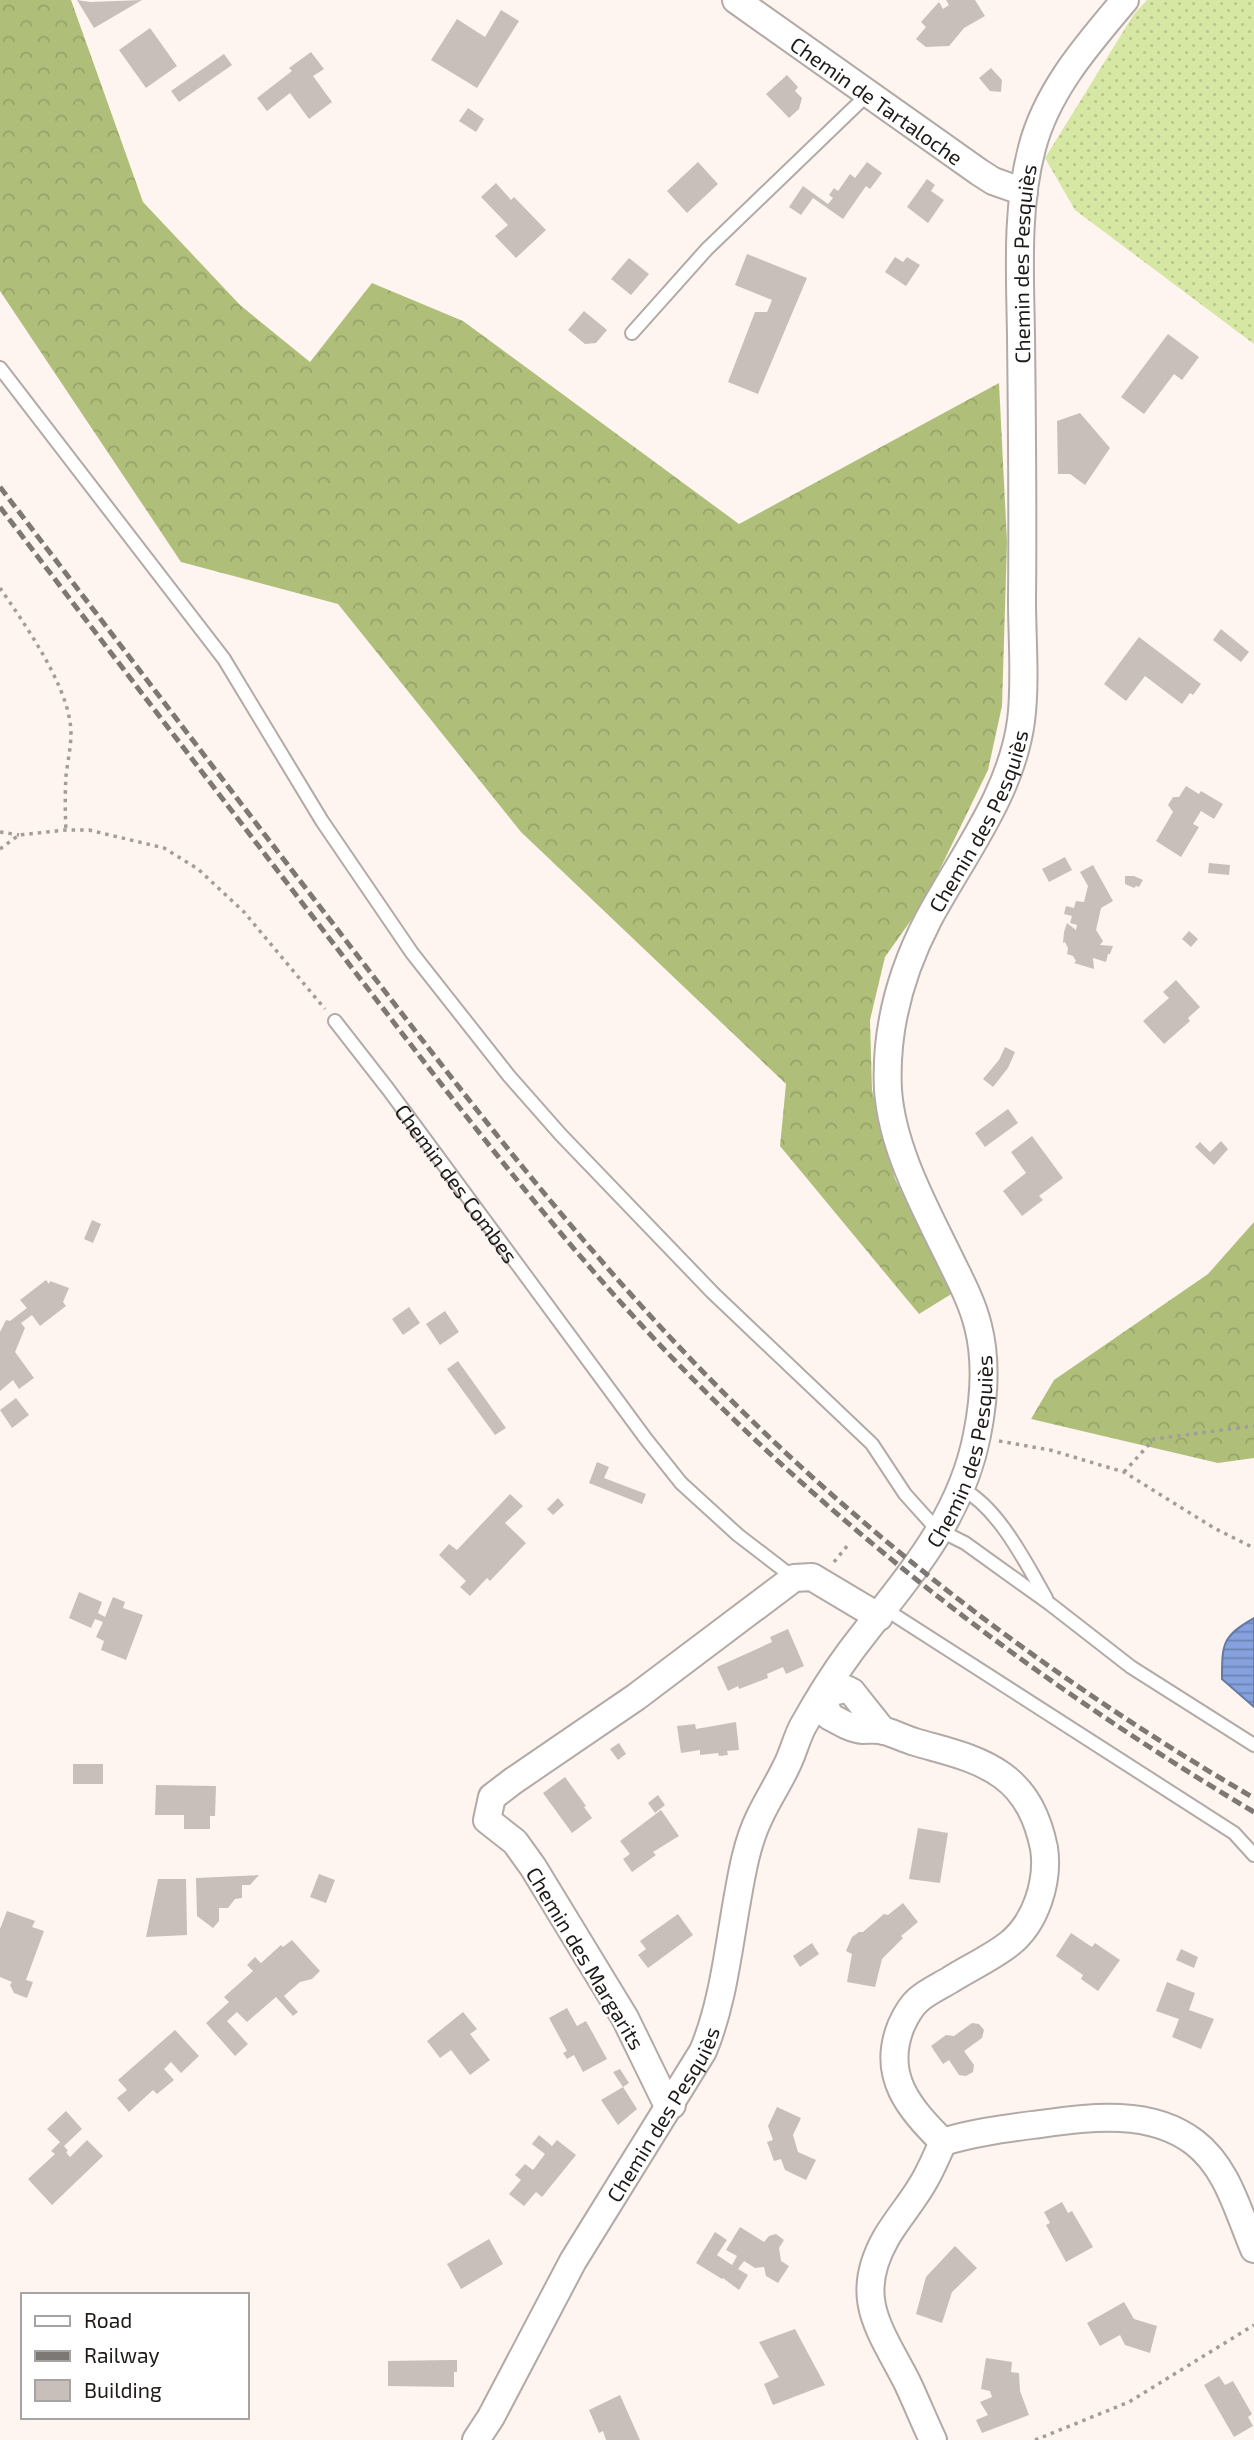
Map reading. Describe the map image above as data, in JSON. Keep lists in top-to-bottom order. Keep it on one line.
{"streets":{"street":["Chemin de Tartaloche","Chemin des Pesquiès","Chemin des Combes","Chemin des Margarits"]},"crossings":[["Chemin de Tartaloche","Chemin des Pesquiès"],["Chemin des Pesquiès","Chemin des Combes"],["Chemin des Pesquiès","Chemin des Margarits"],["Chemin des Combes","Chemin des Margarits"]],"legend":["Road","Railway","Building"]}
